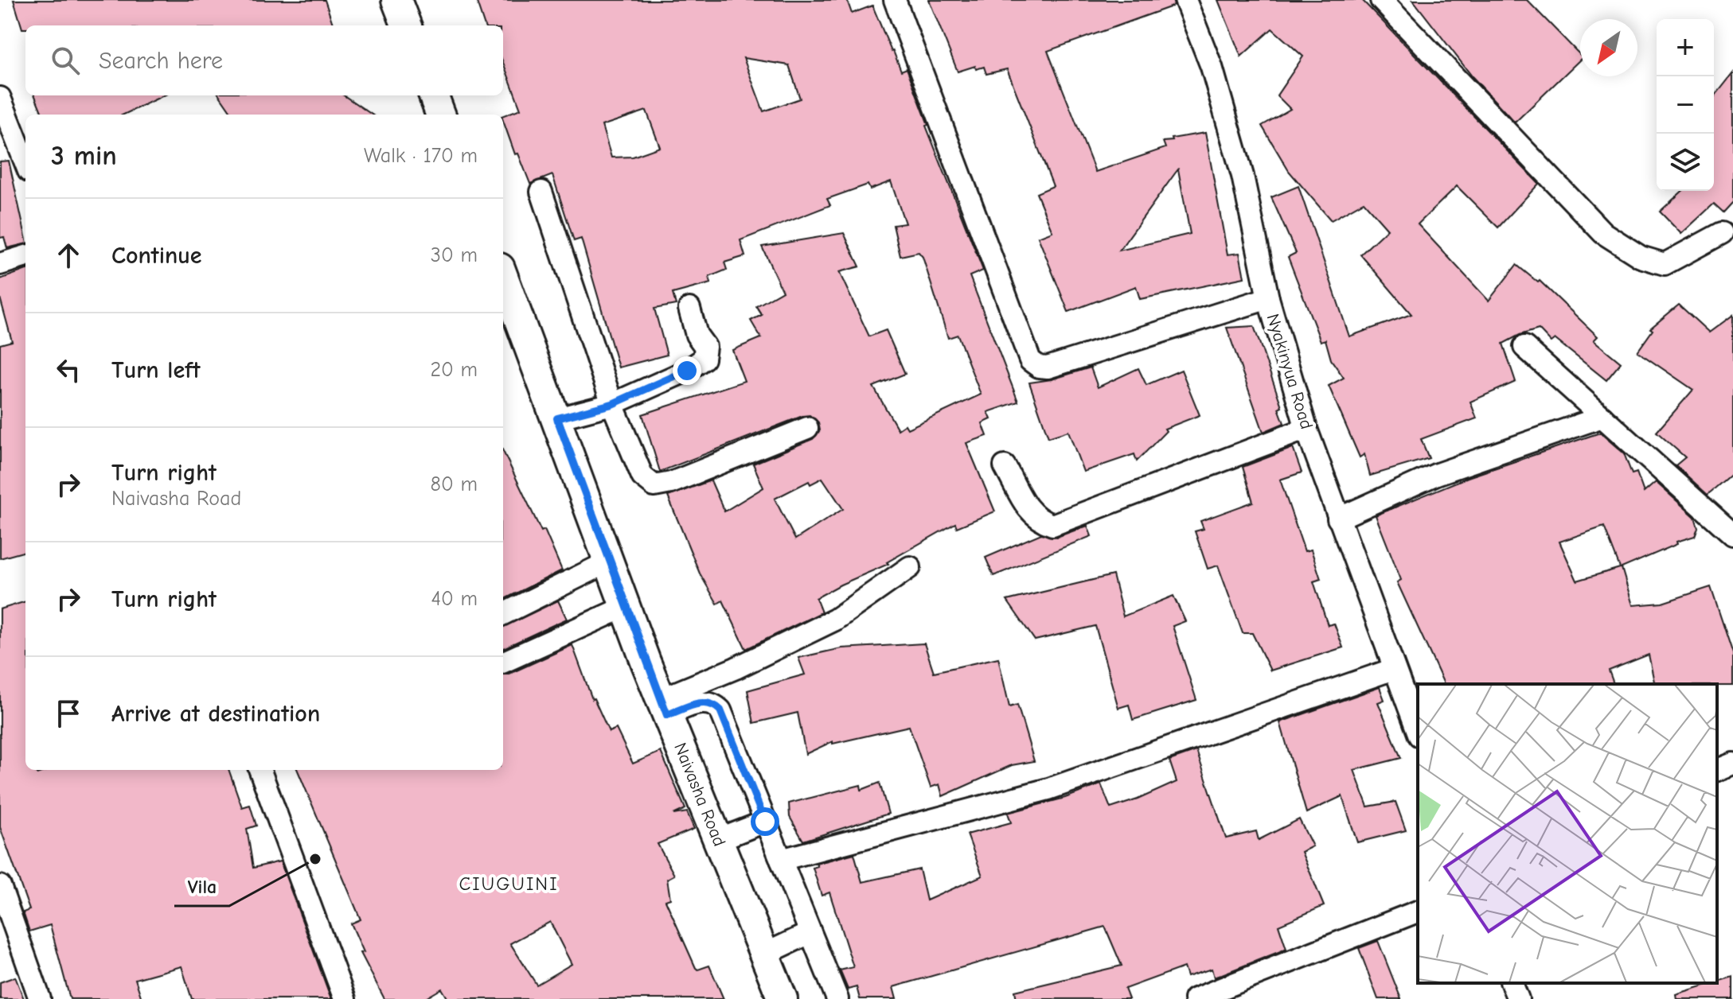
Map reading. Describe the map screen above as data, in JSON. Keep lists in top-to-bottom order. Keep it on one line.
{"streets":{"main road":["Naivasha Road"],"street":["Nyakinyua Road"]},"districts":["CIUGUINI"],"places":["Vila"],"north":"bottom left","page":{"map_buttons":["+","−"],"search":"Search here","heading":["3 min","Walk · 170 m"],"list":[["Continue","30 m"],["Turn left","20 m"],["Turn right","Naivasha Road","80 m"],["Turn right","40 m"],"Arrive at destination"]}}
